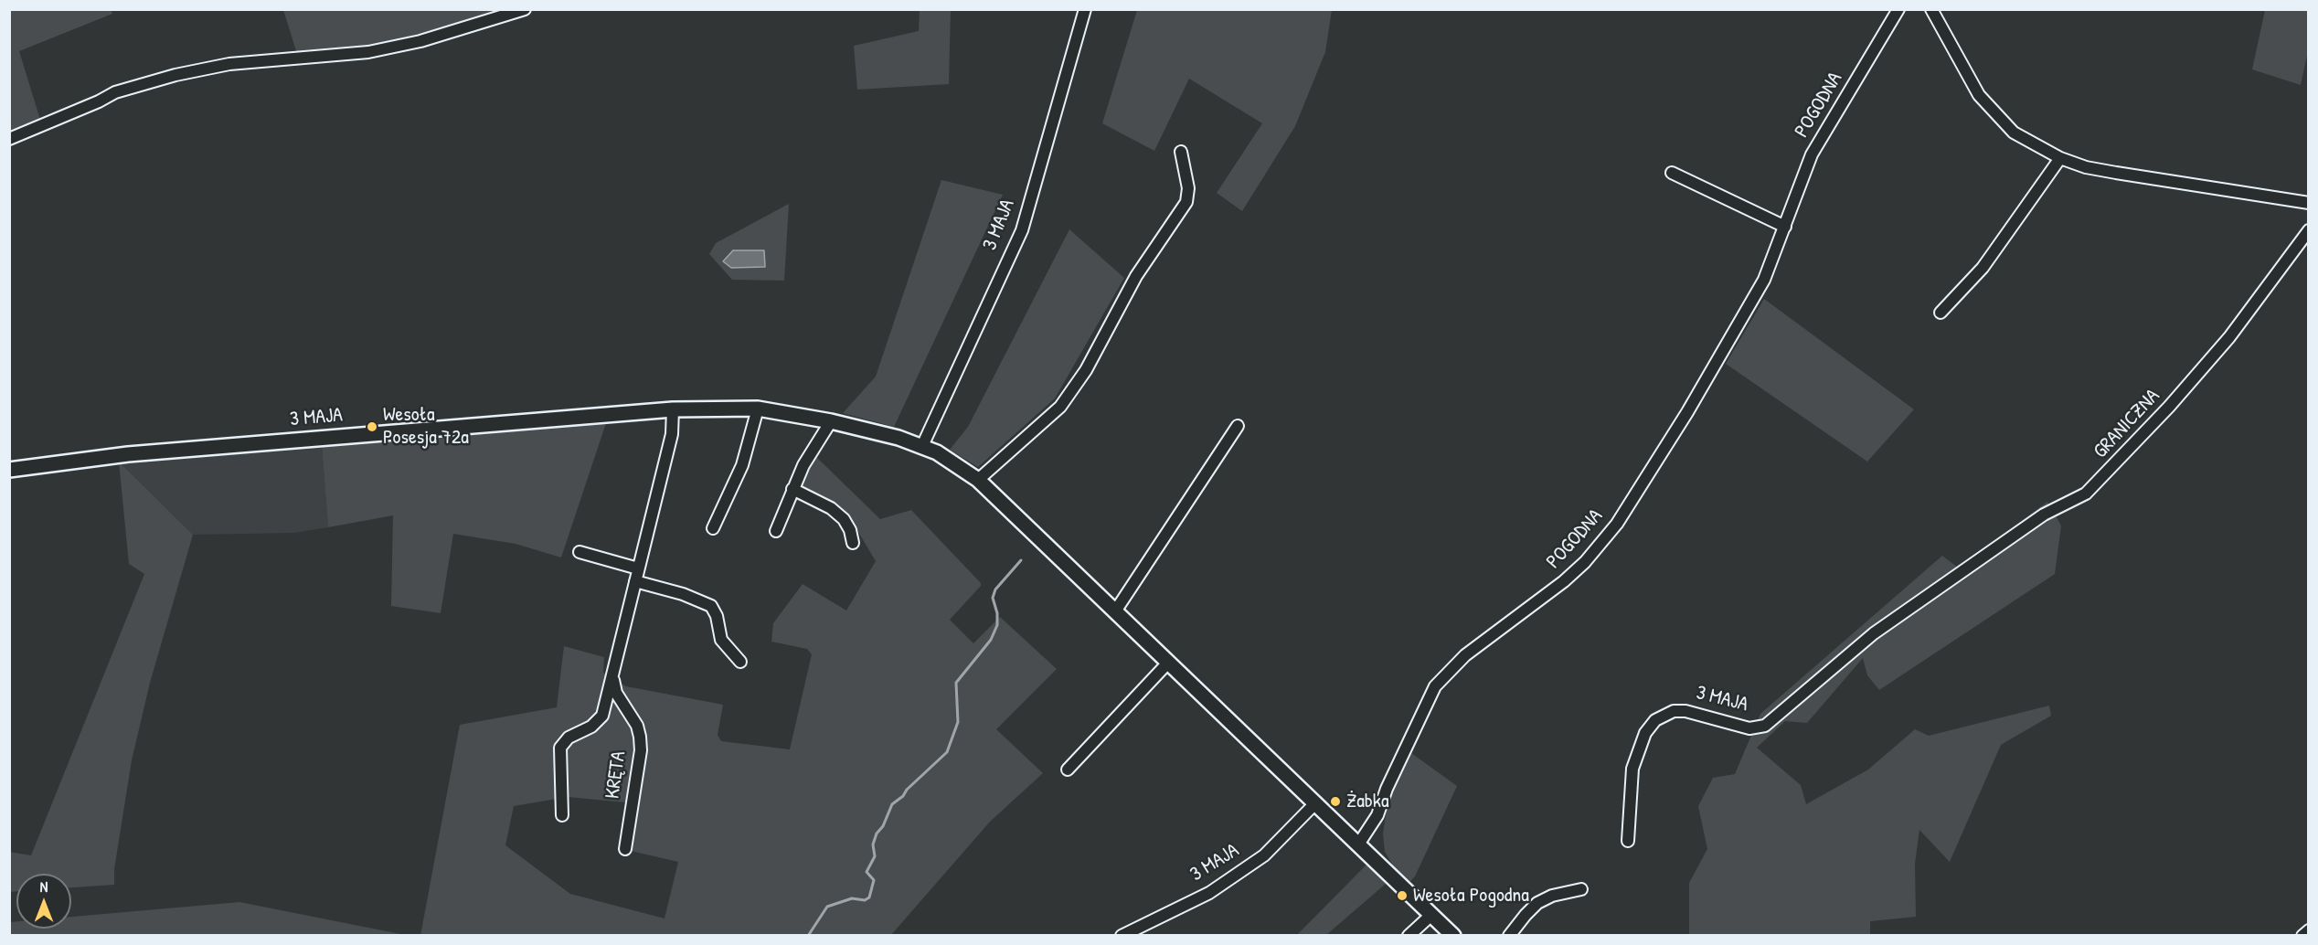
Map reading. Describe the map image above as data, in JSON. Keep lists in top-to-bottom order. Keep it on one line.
{"streets":{"street":["POGODNA","3 MAJA","GRANICZNA","KRĘTA"]},"crossings":[["POGODNA","3 MAJA"],["3 MAJA","GRANICZNA"],["3 MAJA","KRĘTA"]],"places":["Wesoła Posesja 72a","Żabka","Wesoła Pogodna"],"north":"top"}
